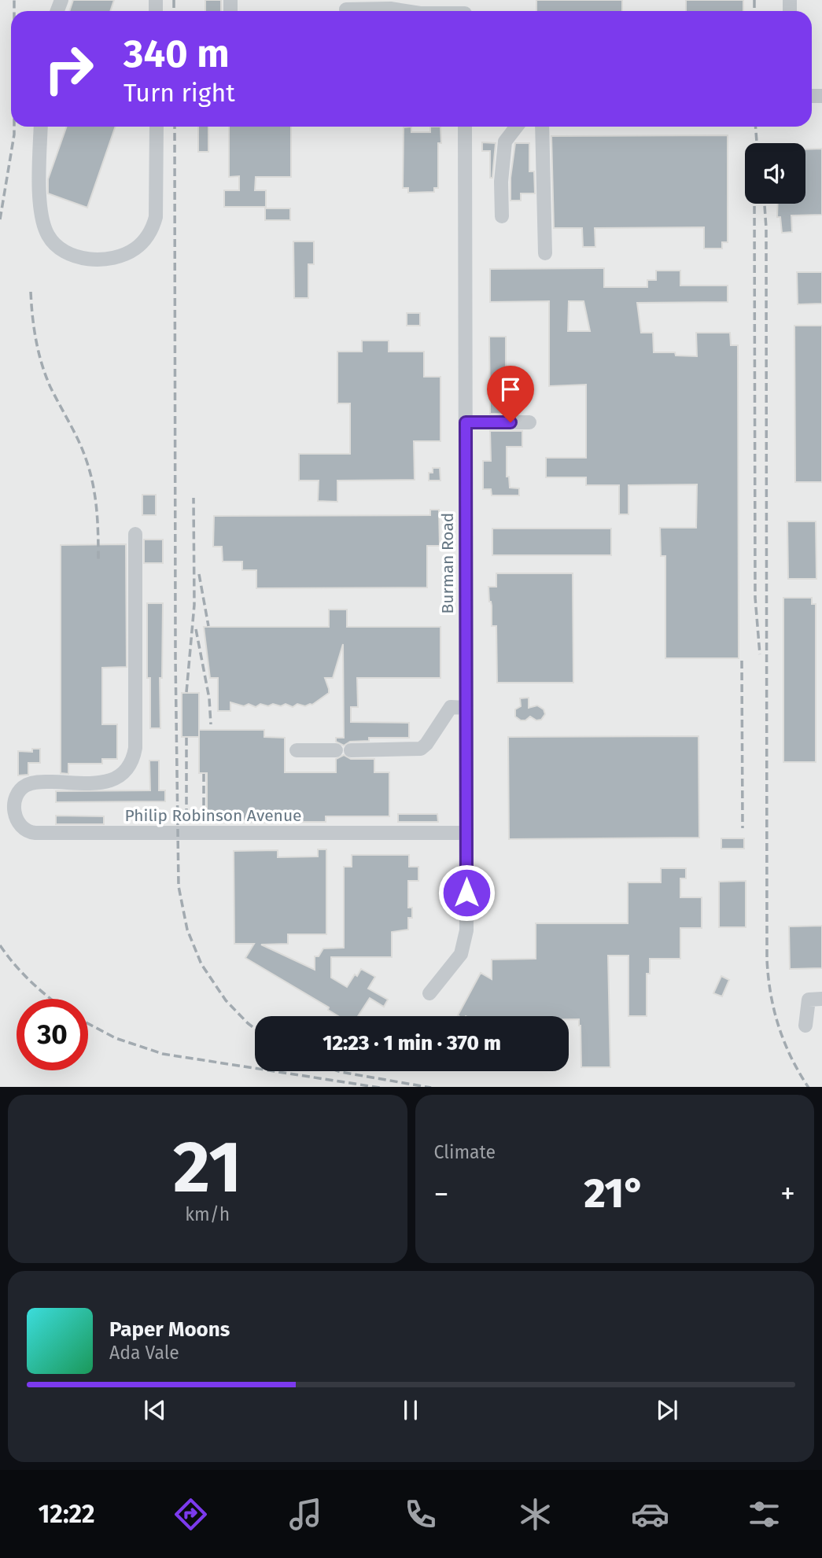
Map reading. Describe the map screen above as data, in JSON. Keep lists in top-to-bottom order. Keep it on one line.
{"streets":{"street":["Burman Road","Philip Robinson Avenue"]},"crossings":[["Burman Road","Philip Robinson Avenue"]],"page":{"turn":["340 m","Turn right"],"limit":"30","trip":"12:23 · 1 min · 370 m","tile":[["21","km/h"],"Climate"],"heat":["−","21°","+"],"song":["Paper Moons","Ada Vale"],"tabs":"12:22"}}
